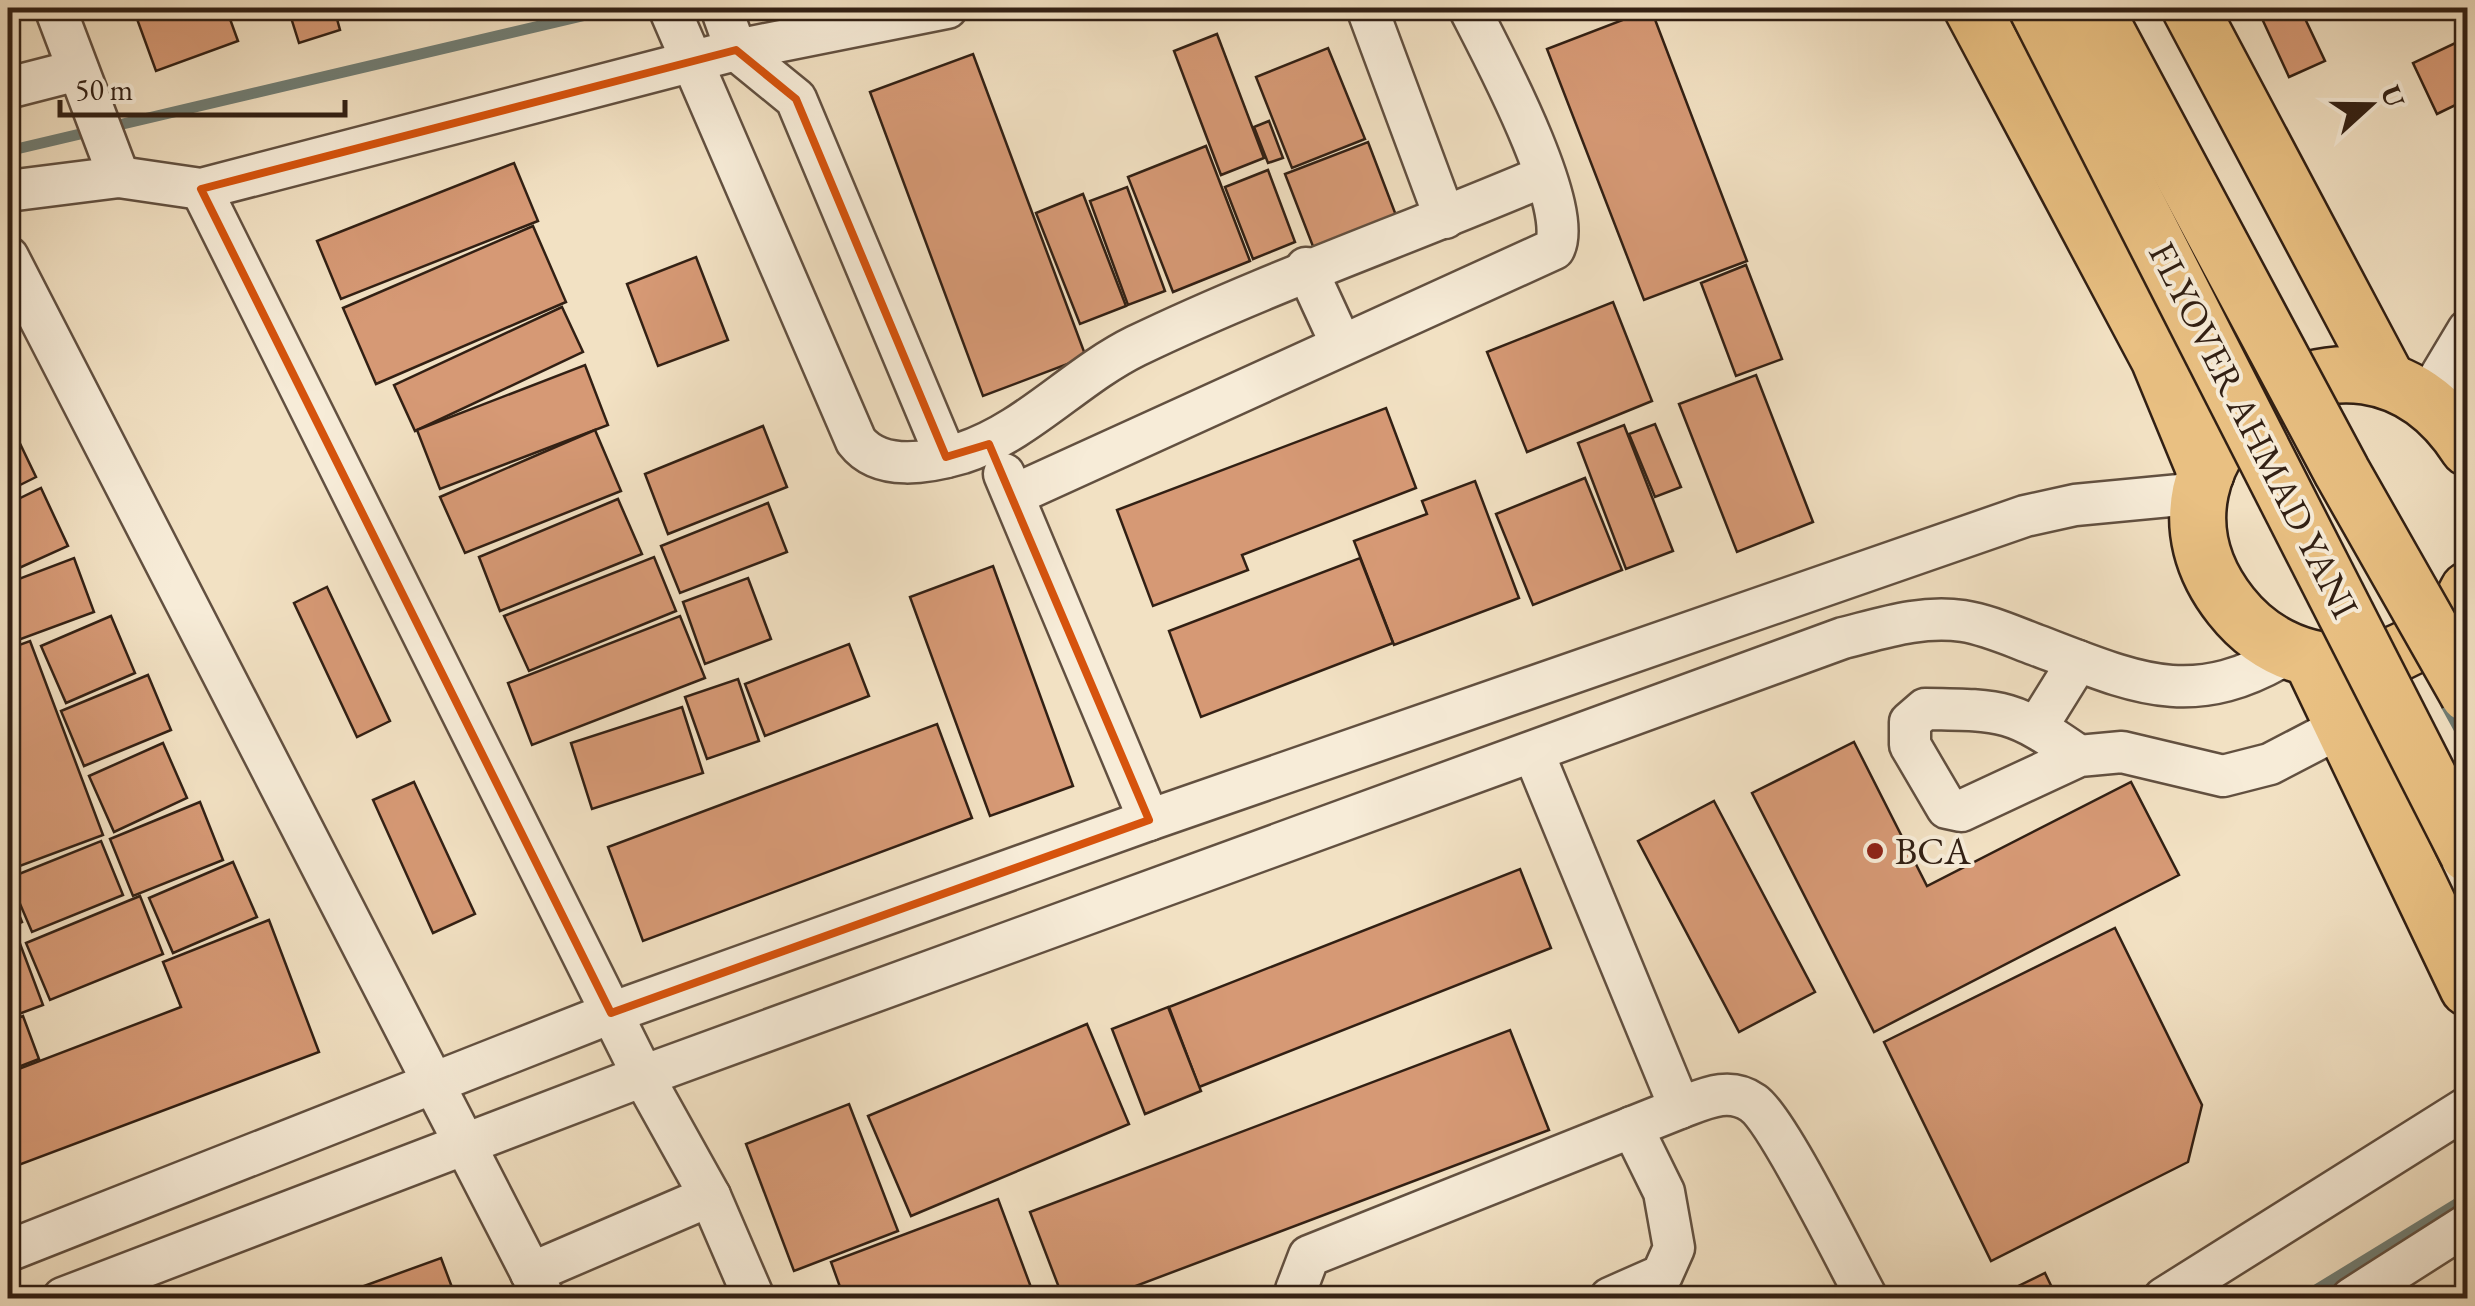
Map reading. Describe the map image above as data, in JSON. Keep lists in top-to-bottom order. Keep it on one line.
{"streets":{"highway":["FLYOVER AHMAD YANI"]},"places":["BCA"],"scale_bar":"50 m","north":"right"}
